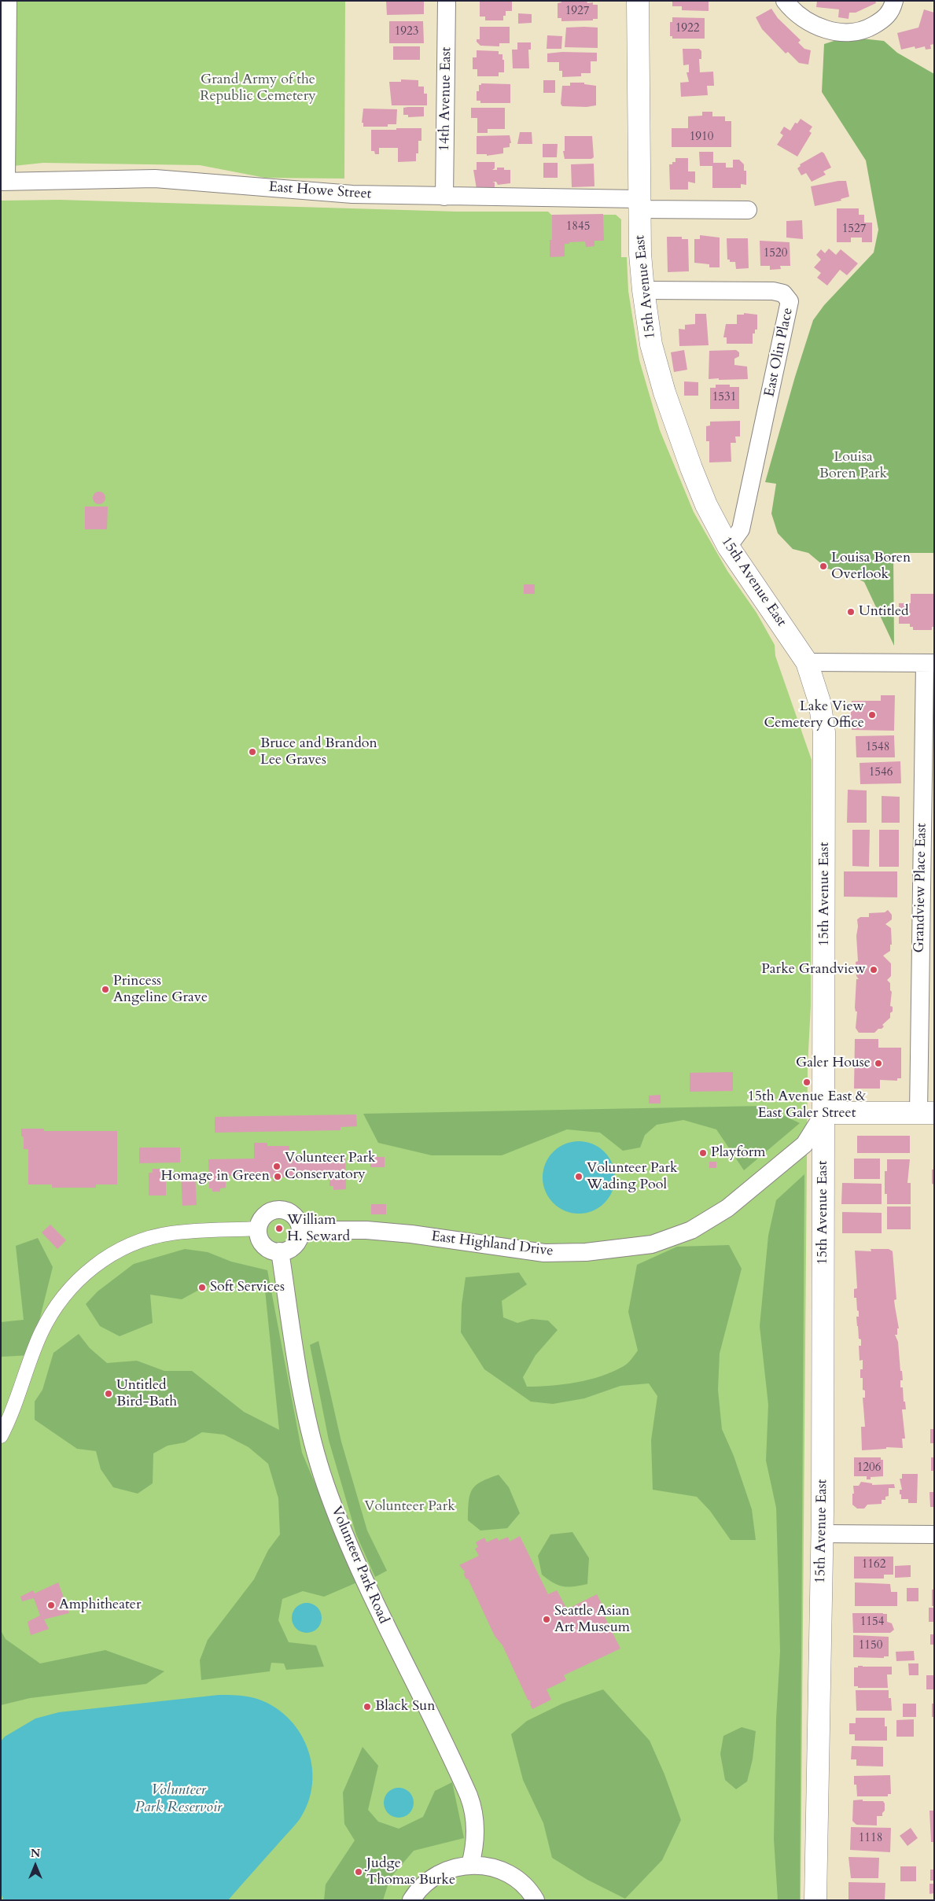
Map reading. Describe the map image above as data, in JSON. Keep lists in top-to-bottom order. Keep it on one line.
{"streets":{"street":["14th Avenue East","East Howe Street","15th Avenue East","East Olin Place","Grandview Place East","East Highland Drive","Volunteer Park Road"]},"crossings":[["14th Avenue East","East Howe Street"],["East Howe Street","15th Avenue East"],["15th Avenue East","East Olin Place"],["15th Avenue East","East Highland Drive"],["East Highland Drive","Volunteer Park Road"]],"water":["Volunteer Park Reservoir"],"parks":["Grand Army of the Republic Cemetery","Louisa Boren Park","Volunteer Park"],"places":["Louisa Boren Overlook","Untitled","Lake View Cemetery Office","Bruce and Brandon Lee Graves","Parke Grandview","Princess Angeline Grave","Galer House","15th Avenue East & East Galer Street","Playform","Volunteer Park Conservatory","Homage in Green","Volunteer Park Wading Pool","William H. Seward","Soft Services","Untitled Bird-Bath","Amphitheater","Seattle Asian Art Museum","Black Sun","Judge Thomas Burke"],"house_numbers":["1927","1922","1923","1910","1845","1527","1520","1531","1548","1546","1206","1162","1154","1150","1118"],"north":"top"}
